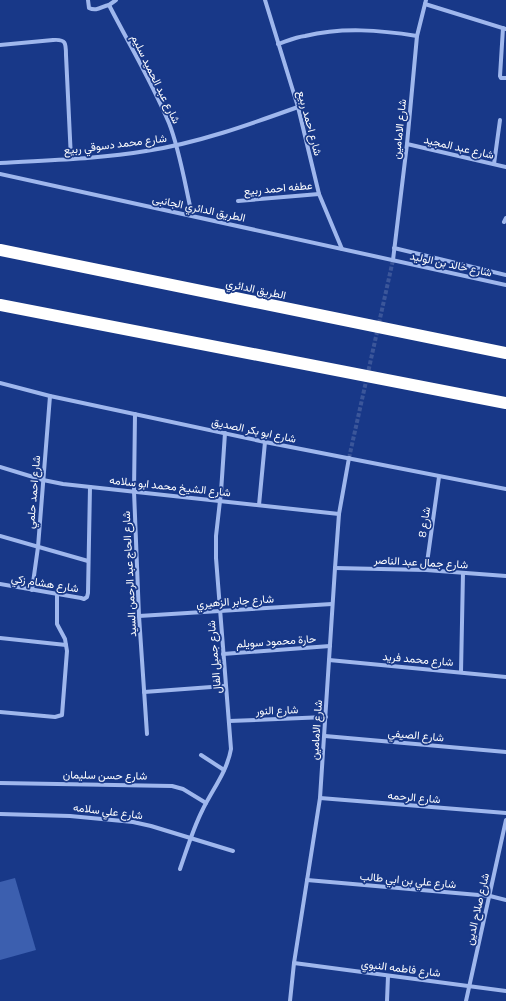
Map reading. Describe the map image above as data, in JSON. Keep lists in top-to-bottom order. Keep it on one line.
{"streets":{"highway":["الطريق الدائري"],"street":["شارع عبد الحميد سليم","شارع احمد ربيع","شارع الامامين","شارع محمد دسوقي ربيع","شارع عبد المجيد","عطفه احمد ربيع","الطريق الدائري الجانبى","شارع خالد بن الوليد","شارع ابو بكر الصديق","شارع الشيخ محمد ابو سلامه","شارع احمد حلمي","شارع 8","شارع جمال عبد الناصر","شارع الحاج عبد الرحمن السيد","شارع هشام زكي","شارع جابر الزهيري","حارة محمود سويلم","شارع جميل الفال","شارع محمد فريد","شارع النور","شارع الصيفي","شارع حسن سليمان","شارع الرحمه","شارع علي سلامه","شارع علي بن ابي طالب","شارع صلاح الدين","شارع فاطمه النبوي"]},"crossings":[["شارع عبد الحميد سليم","شارع محمد دسوقي ربيع"],["شارع عبد الحميد سليم","الطريق الدائري الجانبى"],["شارع احمد ربيع","شارع محمد دسوقي ربيع"],["شارع احمد ربيع","عطفه احمد ربيع"],["شارع احمد ربيع","الطريق الدائري الجانبى"],["شارع الامامين","شارع عبد المجيد"],["شارع الامامين","الطريق الدائري الجانبى"],["شارع الامامين","شارع خالد بن الوليد"],["شارع الامامين","شارع ابو بكر الصديق"],["شارع الامامين","شارع الشيخ محمد ابو سلامه"],["شارع الامامين","شارع جمال عبد الناصر"],["شارع الامامين","شارع جابر الزهيري"],["شارع الامامين","حارة محمود سويلم"],["شارع الامامين","شارع محمد فريد"],["شارع الامامين","شارع النور"],["شارع الامامين","شارع الصيفي"],["شارع الامامين","شارع الرحمه"],["شارع الامامين","شارع علي بن ابي طالب"],["شارع الامامين","شارع فاطمه النبوي"],["الطريق الدائري الجانبى","شارع خالد بن الوليد"],["شارع ابو بكر الصديق","شارع احمد حلمي"],["شارع ابو بكر الصديق","شارع 8"],["شارع ابو بكر الصديق","شارع الحاج عبد الرحمن السيد"],["شارع ابو بكر الصديق","شارع جميل الفال"],["شارع الشيخ محمد ابو سلامه","شارع احمد حلمي"],["شارع الشيخ محمد ابو سلامه","شارع الحاج عبد الرحمن السيد"],["شارع الشيخ محمد ابو سلامه","شارع جميل الفال"],["شارع احمد حلمي","شارع هشام زكي"],["شارع 8","شارع جمال عبد الناصر"],["شارع الحاج عبد الرحمن السيد","شارع جابر الزهيري"],["شارع جابر الزهيري","شارع جميل الفال"],["حارة محمود سويلم","شارع جميل الفال"],["شارع جميل الفال","شارع النور"],["شارع جميل الفال","شارع حسن سليمان"],["شارع جميل الفال","شارع علي سلامه"],["شارع علي بن ابي طالب","شارع صلاح الدين"],["شارع صلاح الدين","شارع فاطمه النبوي"]]}
